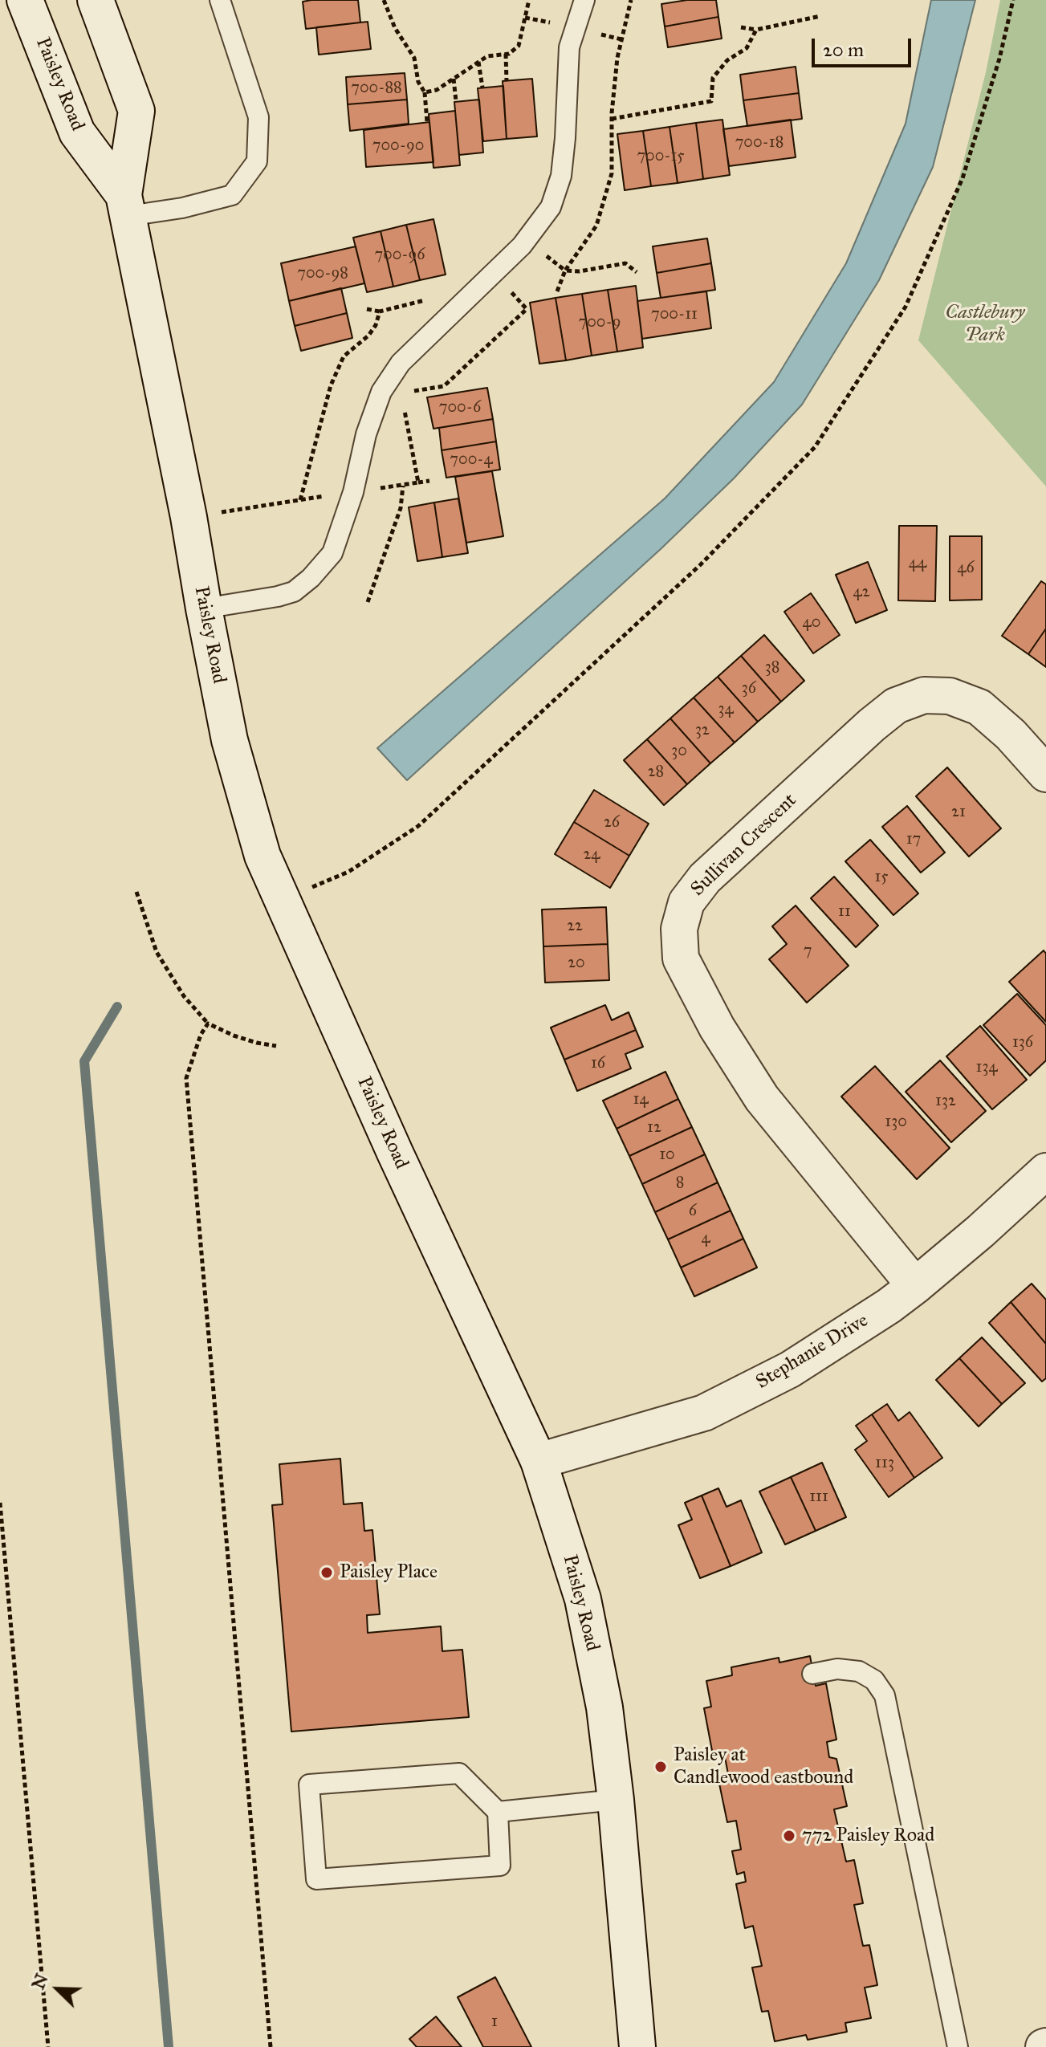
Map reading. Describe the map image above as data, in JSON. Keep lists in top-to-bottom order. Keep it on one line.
{"streets":{"main road":["Paisley Road","Sullivan Crescent","Stephanie Drive"]},"crossings":[["Paisley Road","Stephanie Drive"],["Sullivan Crescent","Stephanie Drive"]],"parks":["Castlebury Park"],"places":["Paisley Place","Paisley at Candlewood eastbound","772 Paisley Road"],"house_numbers":["700-88","700-18","700-90","700-15","700-96","700-98","700-11","700-9","700-6","700-4","44","46","42","40","38","36","34","32","30","28","21","26","17","24","15","11","22","7","20","136","16","134","14","132","130","12","10","8","6","4","113","111","1"],"scale_bar":"20 m","north":"top left"}
